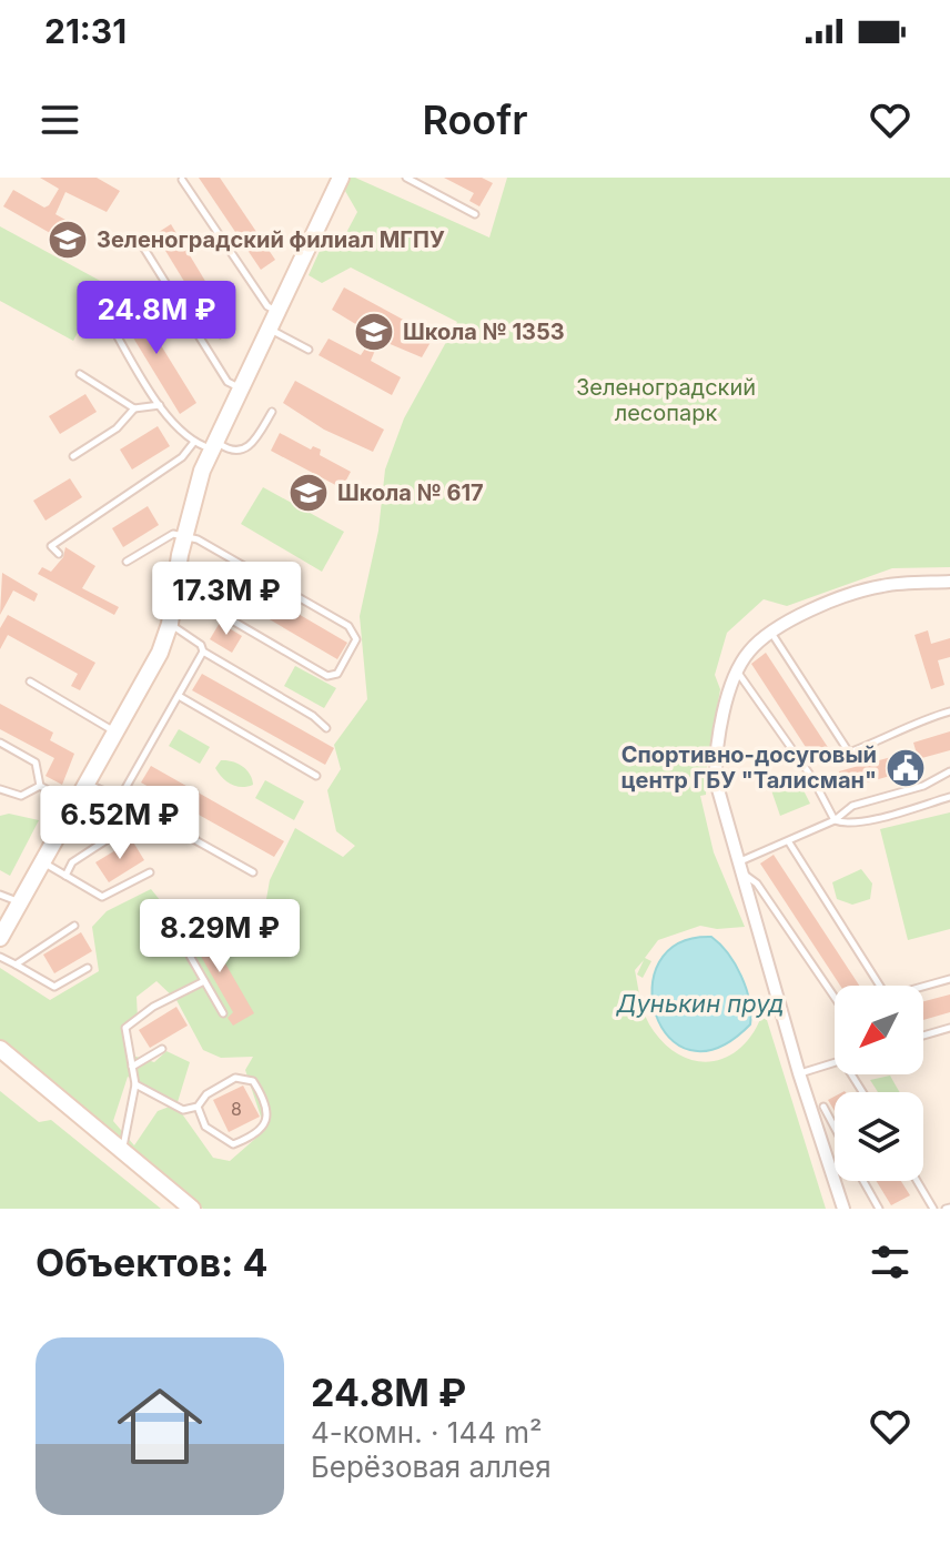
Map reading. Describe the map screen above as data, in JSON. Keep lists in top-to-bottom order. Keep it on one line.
{"water":["Дунькин пруд"],"parks":["Зеленоградский лесопарк"],"places":{"school or university":["Зеленоградский филиал МГПУ","Школа № 1353","Школа № 617"],"public building":["Спортивно-досуговый центр ГБУ \"Талисман\""]},"house_numbers":["8"],"north":"bottom left","page":{"status":"21:31","header":"Roofr","price":["24.8M ₽","17.3M ₽","6.52M ₽","8.29M ₽"],"heading":"Объектов: 4","list":[{"name":"24.8M ₽","note":"4-комн. · 144 m² · Берёзовая аллея"}]}}
